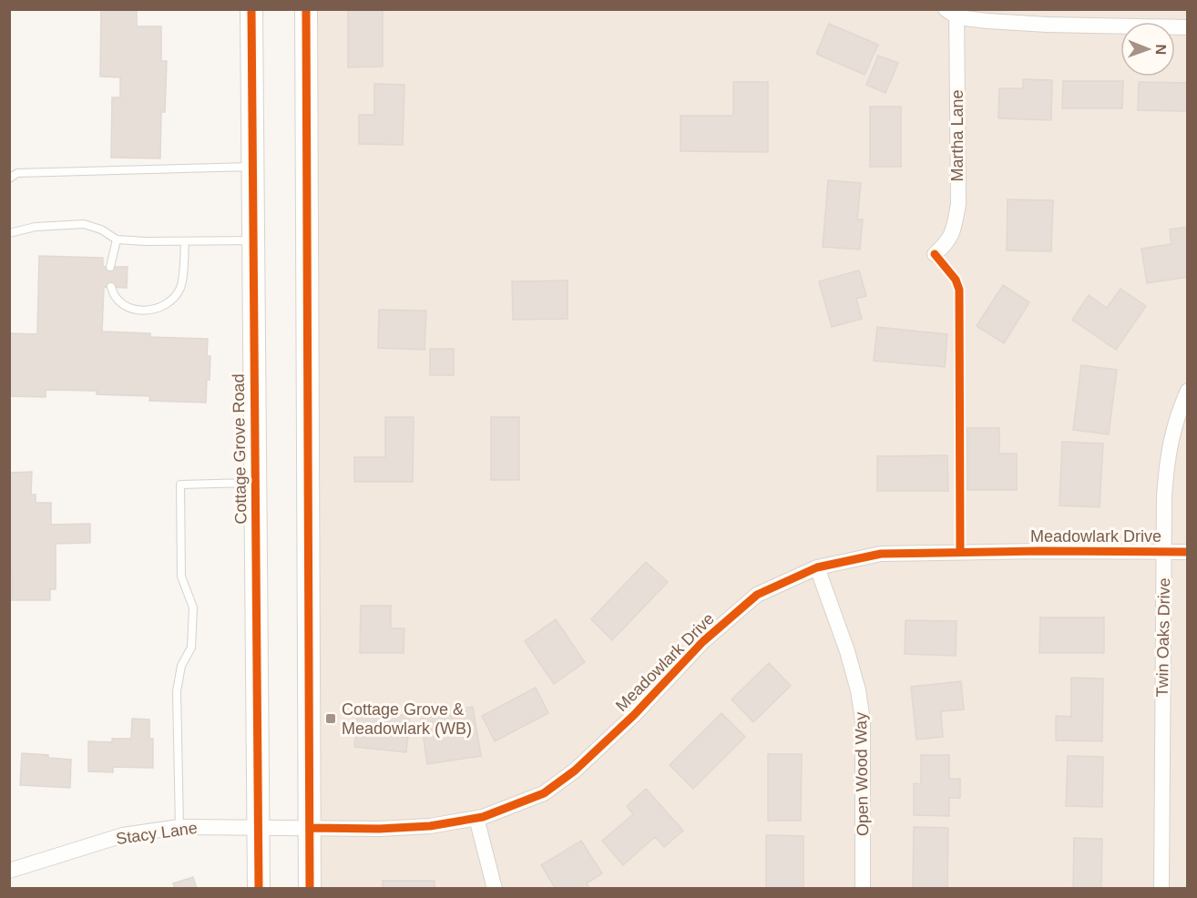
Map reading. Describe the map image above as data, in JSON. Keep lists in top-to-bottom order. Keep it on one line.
{"streets":{"main road":["Cottage Grove Road"],"street":["Martha Lane","Meadowlark Drive","Twin Oaks Drive","Open Wood Way","Stacy Lane"]},"crossings":[["Cottage Grove Road","Stacy Lane"],["Meadowlark Drive","Twin Oaks Drive"],["Meadowlark Drive","Open Wood Way"],["Meadowlark Drive","Stacy Lane"]],"places":{"transit":["Cottage Grove & Meadowlark (WB)"]},"north":"right"}
